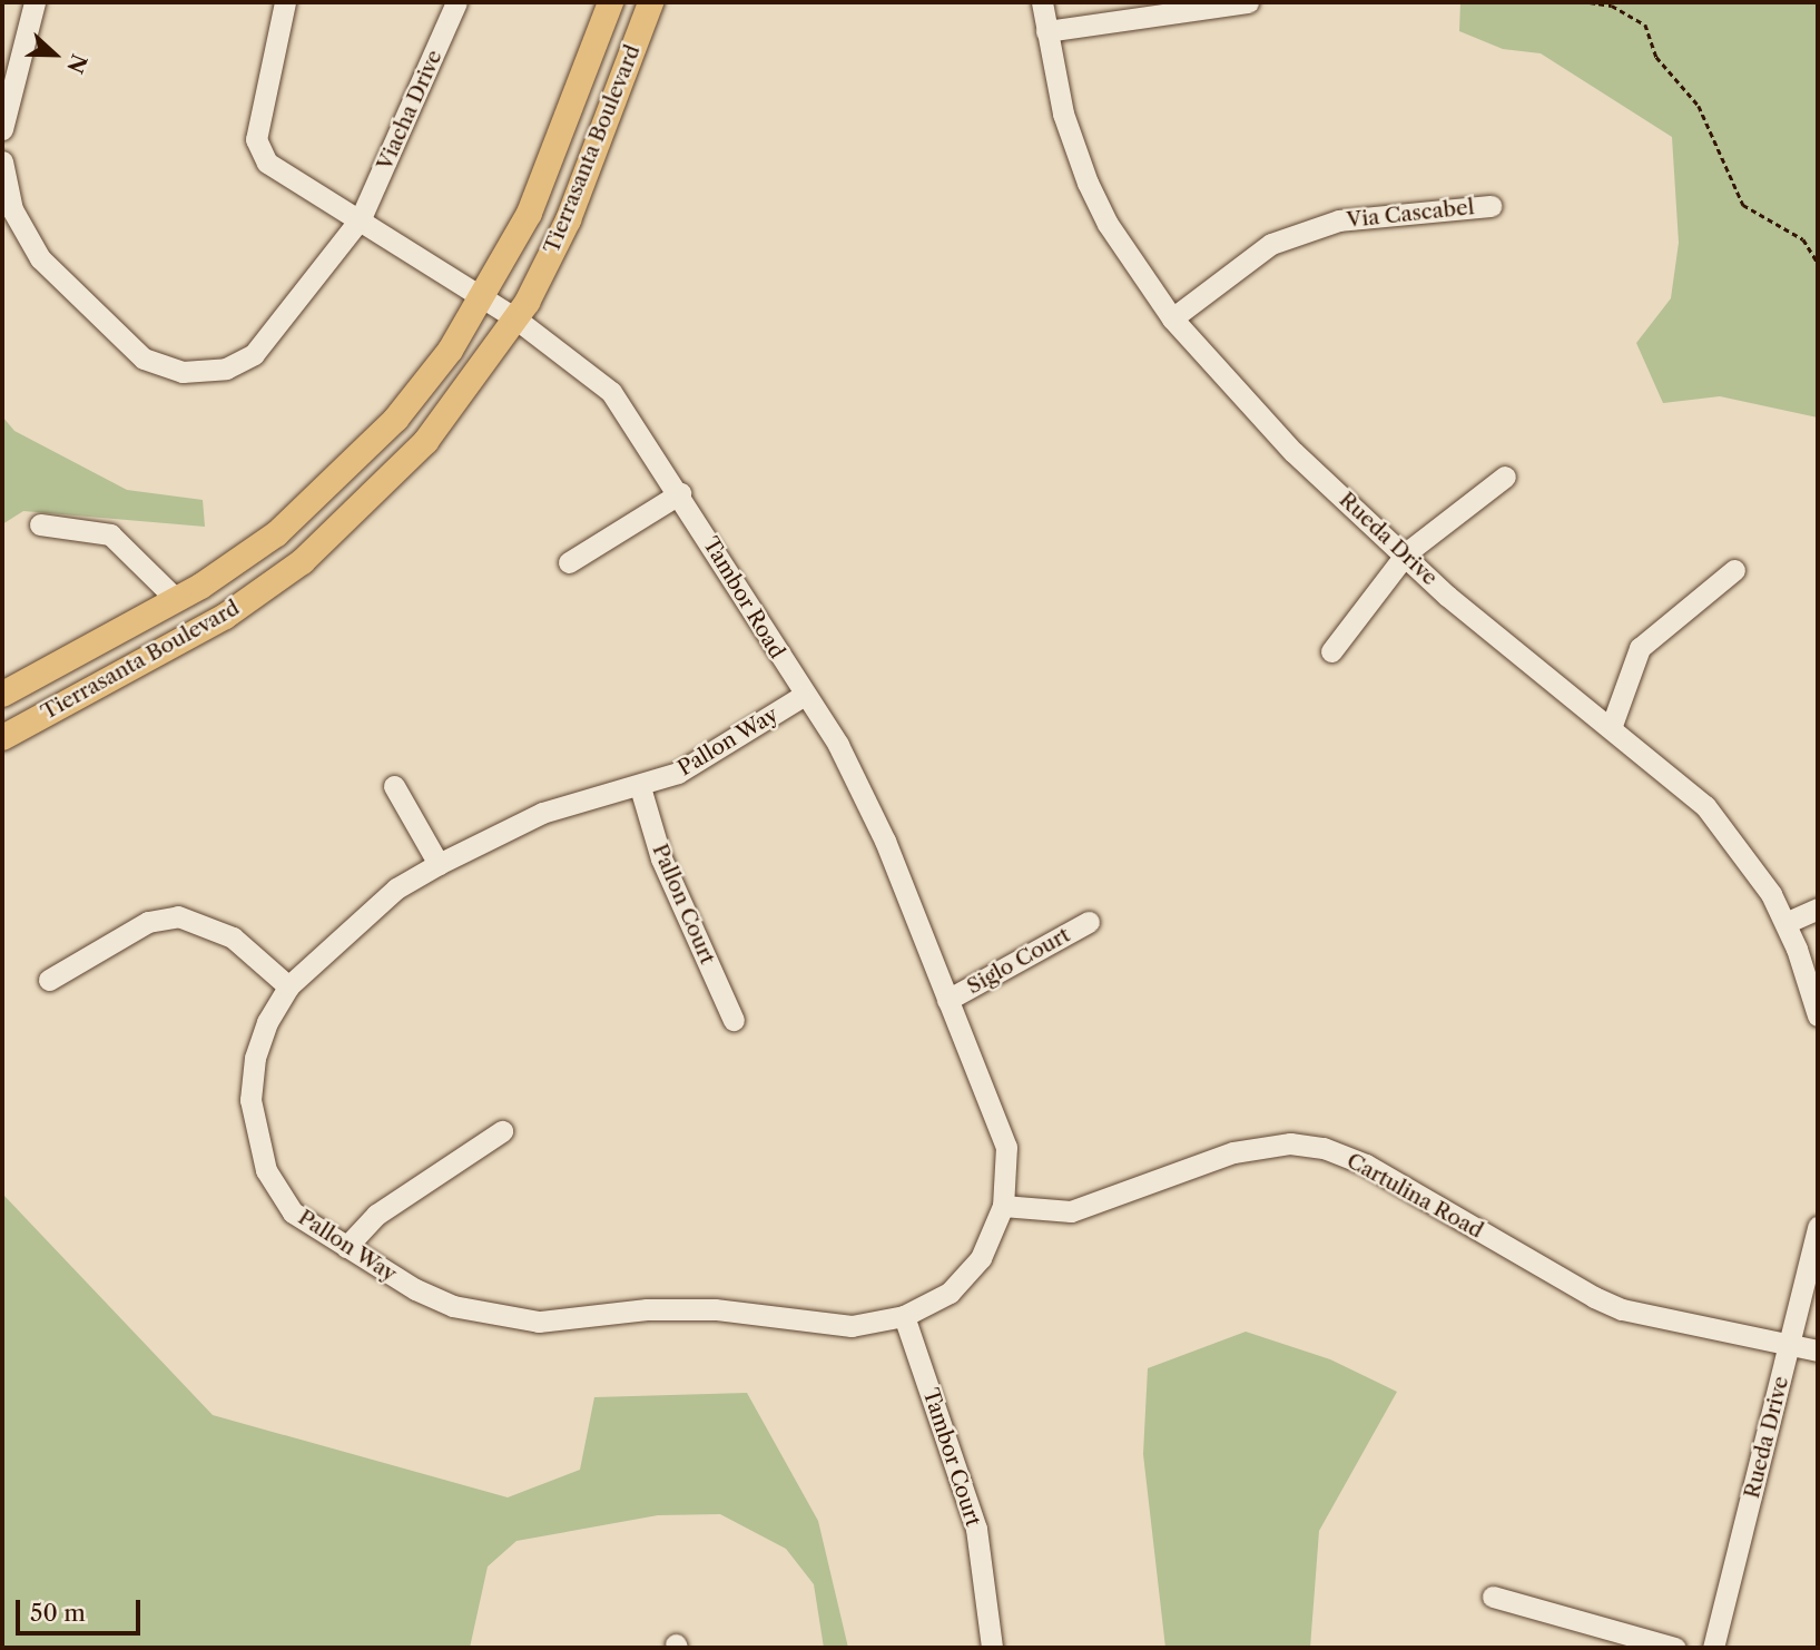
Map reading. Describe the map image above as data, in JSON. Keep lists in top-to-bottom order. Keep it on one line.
{"streets":{"main road":["Tierrasanta Boulevard"],"street":["Viacha Drive","Via Cascabel","Rueda Drive","Tambor Road","Pallon Way","Pallon Court","Siglo Court","Cartulina Road","Tambor Court"]},"crossings":[["Viacha Drive","Tambor Road"],["Tierrasanta Boulevard","Tambor Road"],["Via Cascabel","Rueda Drive"],["Rueda Drive","Cartulina Road"],["Tambor Road","Pallon Way"],["Tambor Road","Siglo Court"],["Tambor Road","Cartulina Road"],["Tambor Road","Tambor Court"],["Pallon Way","Pallon Court"],["Pallon Way","Tambor Court"]],"scale_bar":"50 m","north":"right"}
